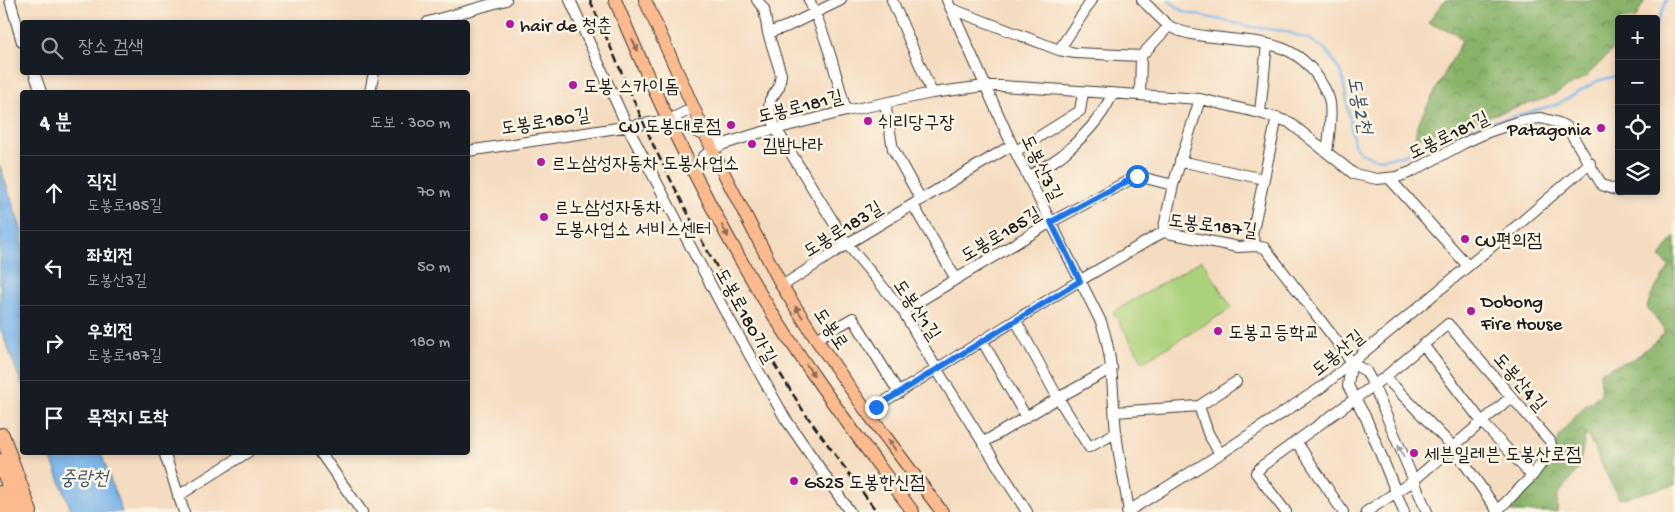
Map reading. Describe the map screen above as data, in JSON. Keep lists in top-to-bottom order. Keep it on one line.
{"streets":{"main road":["도봉로"],"street":["도봉로181길","도봉로180길","도봉산3길","도봉로187길","도봉로183길","도봉로185길","도봉산1길","도봉로180가길","도봉산길","도봉산4길"]},"crossings":[["도봉로181길","도봉산3길"],["도봉로181길","도봉산1길"],["도봉로181길","도봉산길"],["도봉로180길","도봉로180가길"],["도봉로180길","도봉로"],["도봉산3길","도봉로187길"],["도봉산3길","도봉로183길"],["도봉산3길","도봉로185길"],["도봉산3길","도봉산길"],["도봉로187길","도봉산1길"],["도봉로187길","도봉로"],["도봉로187길","도봉산길"],["도봉로183길","도봉산1길"],["도봉로183길","도봉로"],["도봉로185길","도봉산1길"]],"water":["도봉2천","중랑천"],"places":["hair de 청춘","도봉 스카이돔","쉬리당구장","CU 도봉대로점","Patagonia","김밥나라","르노삼성자동차 도봉사업소","르노삼성자동차 도봉사업소 서비스센터","CU편의점","Dobong Fire House","도봉고등학교","세븐일레븐 도봉산로점","GS25 도봉한신점"],"page":{"map_buttons":["+","−"],"search":"장소 검색","heading":["4 분","도보 · 300 m"],"list":[["직진","도봉로185길","70 m"],["좌회전","도봉산3길","50 m"],["우회전","도봉로187길","180 m"],"목적지 도착"]}}
